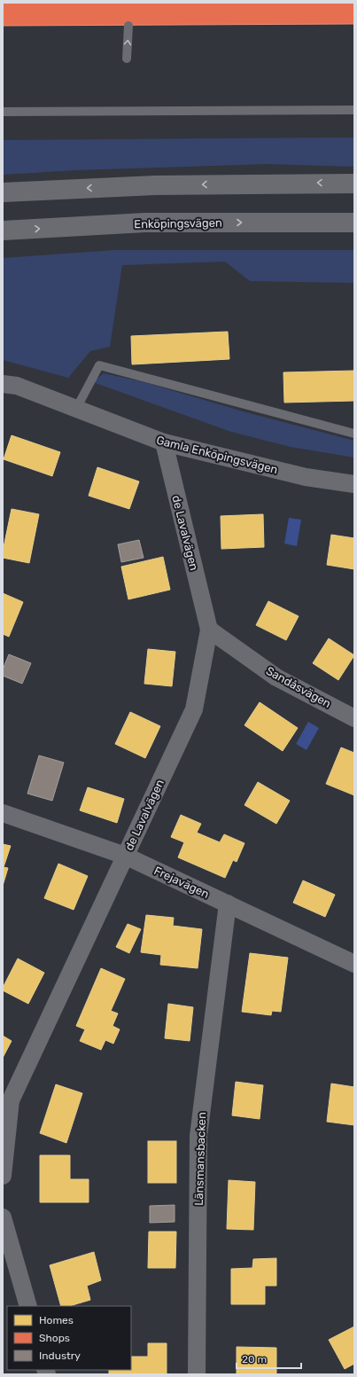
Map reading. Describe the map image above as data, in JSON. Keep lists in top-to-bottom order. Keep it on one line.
{"streets":{"main road":["Enköpingsvägen"],"street":["Gamla Enköpingsvägen","de Lavalvägen","Sandåsvägen","Frejavägen","Länsmansbacken"]},"crossings":[["Gamla Enköpingsvägen","de Lavalvägen"],["de Lavalvägen","Sandåsvägen"],["de Lavalvägen","Frejavägen"],["Frejavägen","Länsmansbacken"]],"legend":["Homes","Shops","Industry"],"scale_bar":"20 m"}
